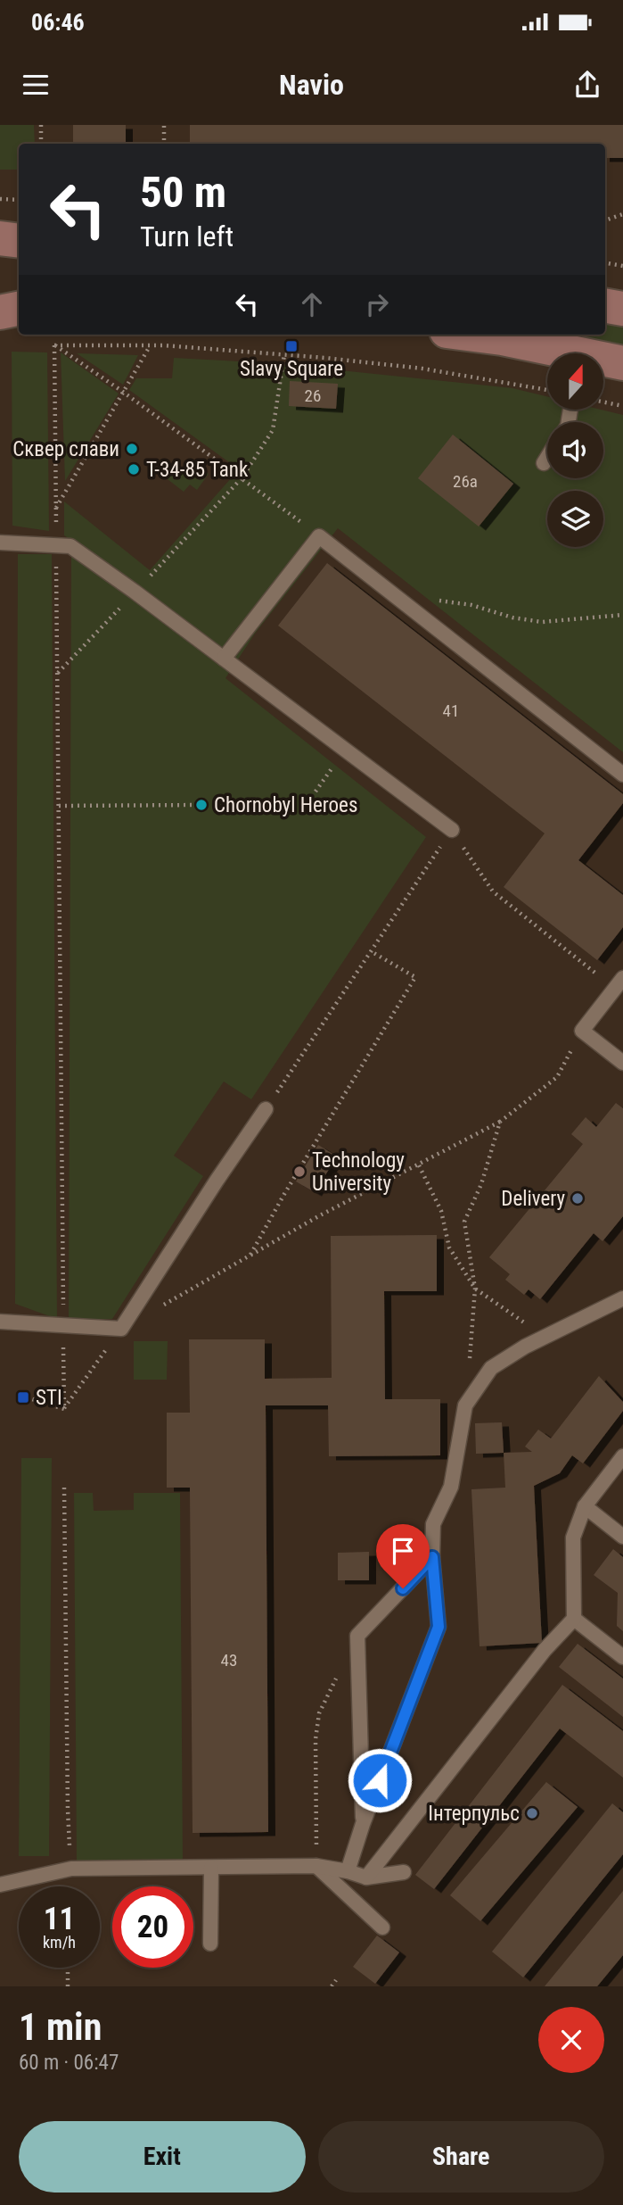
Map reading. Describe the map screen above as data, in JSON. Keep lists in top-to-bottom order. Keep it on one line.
{"places":{"transit":["Slavy Square","STI"],"other":["Сквер слави","T-34-85 Tank","Chornobyl Heroes","Technology University","Delivery","Інтерпульс"]},"house_numbers":["26","26а","41","43"],"north":"top","page":{"status":"06:46","header":"Navio","turn":["50 m","Turn left"],"speed":"11 km/h","limit":"20","heading":["1 min","60 m · 06:47"],"buttons":["Exit","Share"]}}
